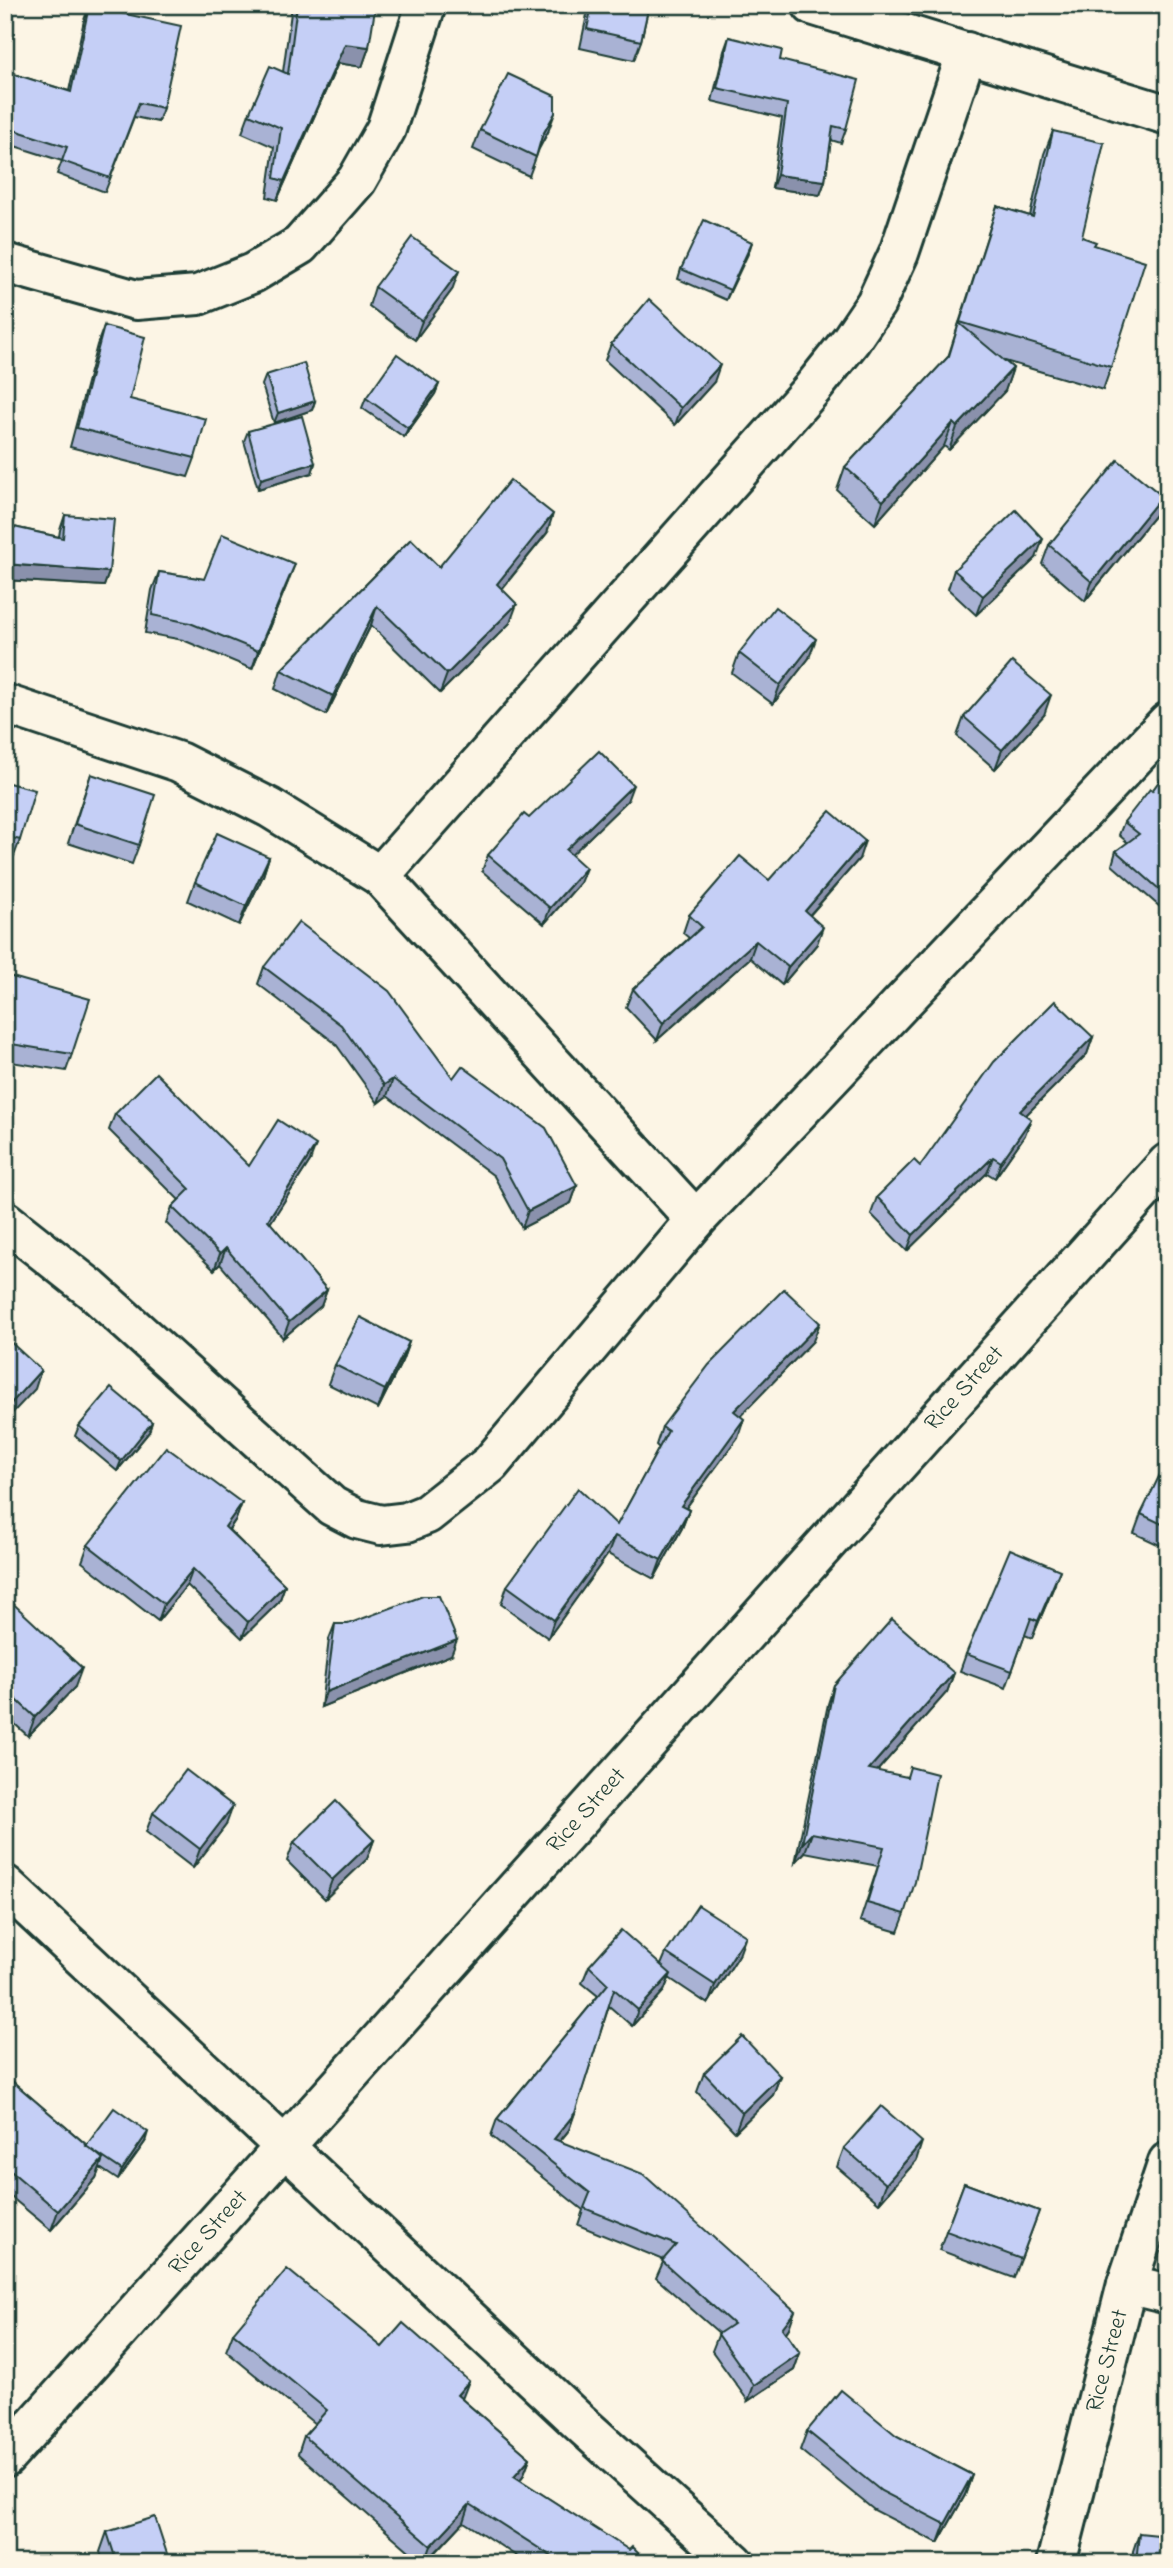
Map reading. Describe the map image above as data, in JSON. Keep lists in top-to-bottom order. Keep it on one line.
{"streets":{"street":["Rice Street"]}}
